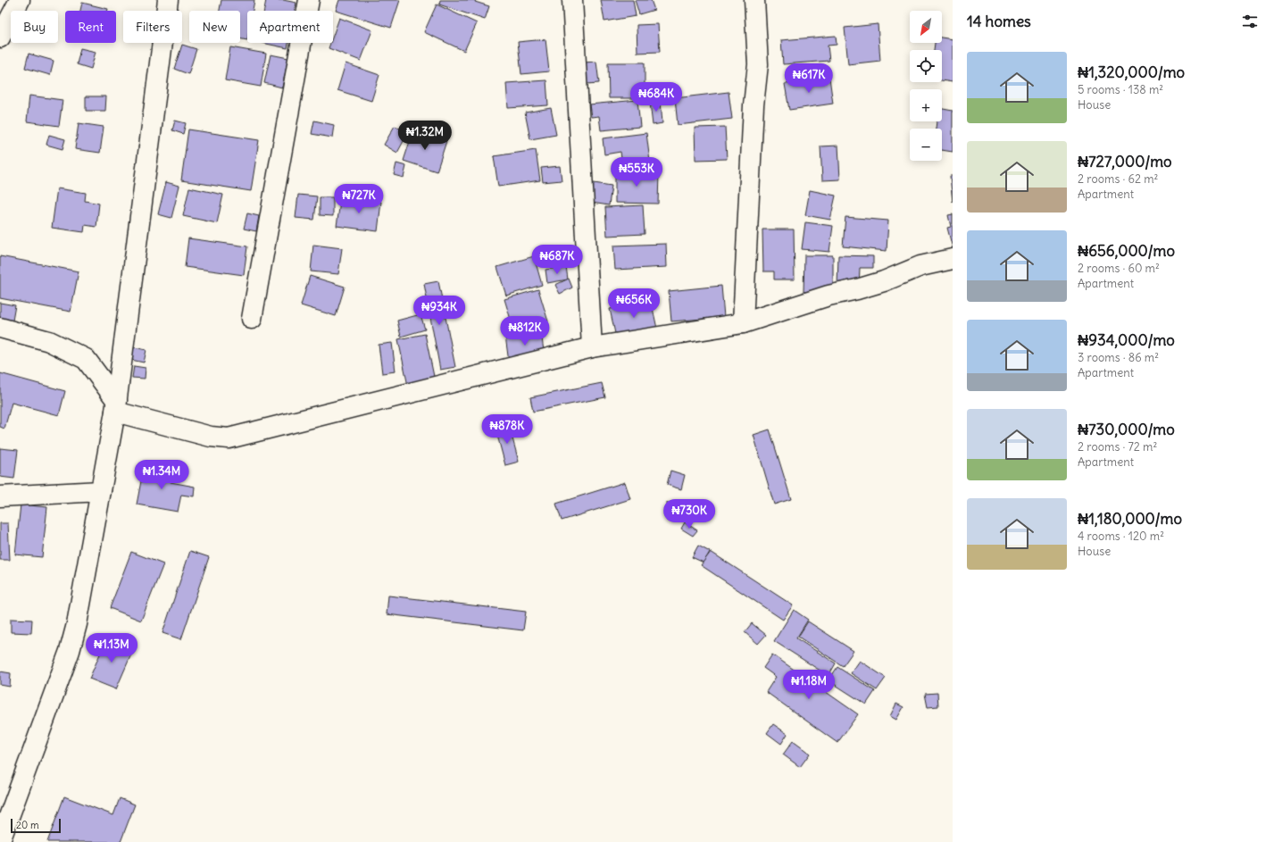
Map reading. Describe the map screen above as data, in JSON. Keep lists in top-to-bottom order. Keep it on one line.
{"scale_bar":"20 m","north":"bottom left","page":{"heading":"14 homes","map_buttons":["+","−"],"chip":["Buy","Rent","Filters","New","Apartment"],"list":[{"name":"₦1,320,000/mo","note":"5 rooms · 138 m² · House"},{"name":"₦727,000/mo","note":"2 rooms · 62 m² · Apartment"},{"name":"₦656,000/mo","note":"2 rooms · 60 m² · Apartment"},{"name":"₦934,000/mo","note":"3 rooms · 86 m² · Apartment"},{"name":"₦730,000/mo","note":"2 rooms · 72 m² · Apartment"},{"name":"₦1,180,000/mo","note":"4 rooms · 120 m² · House"}],"price":["₦617K","₦684K","₦1.32M","₦553K","₦727K","₦687K","₦656K","₦934K","₦812K","₦878K","₦1.34M","₦730K","₦1.13M","₦1.18M"],"scale":"20 m"}}
